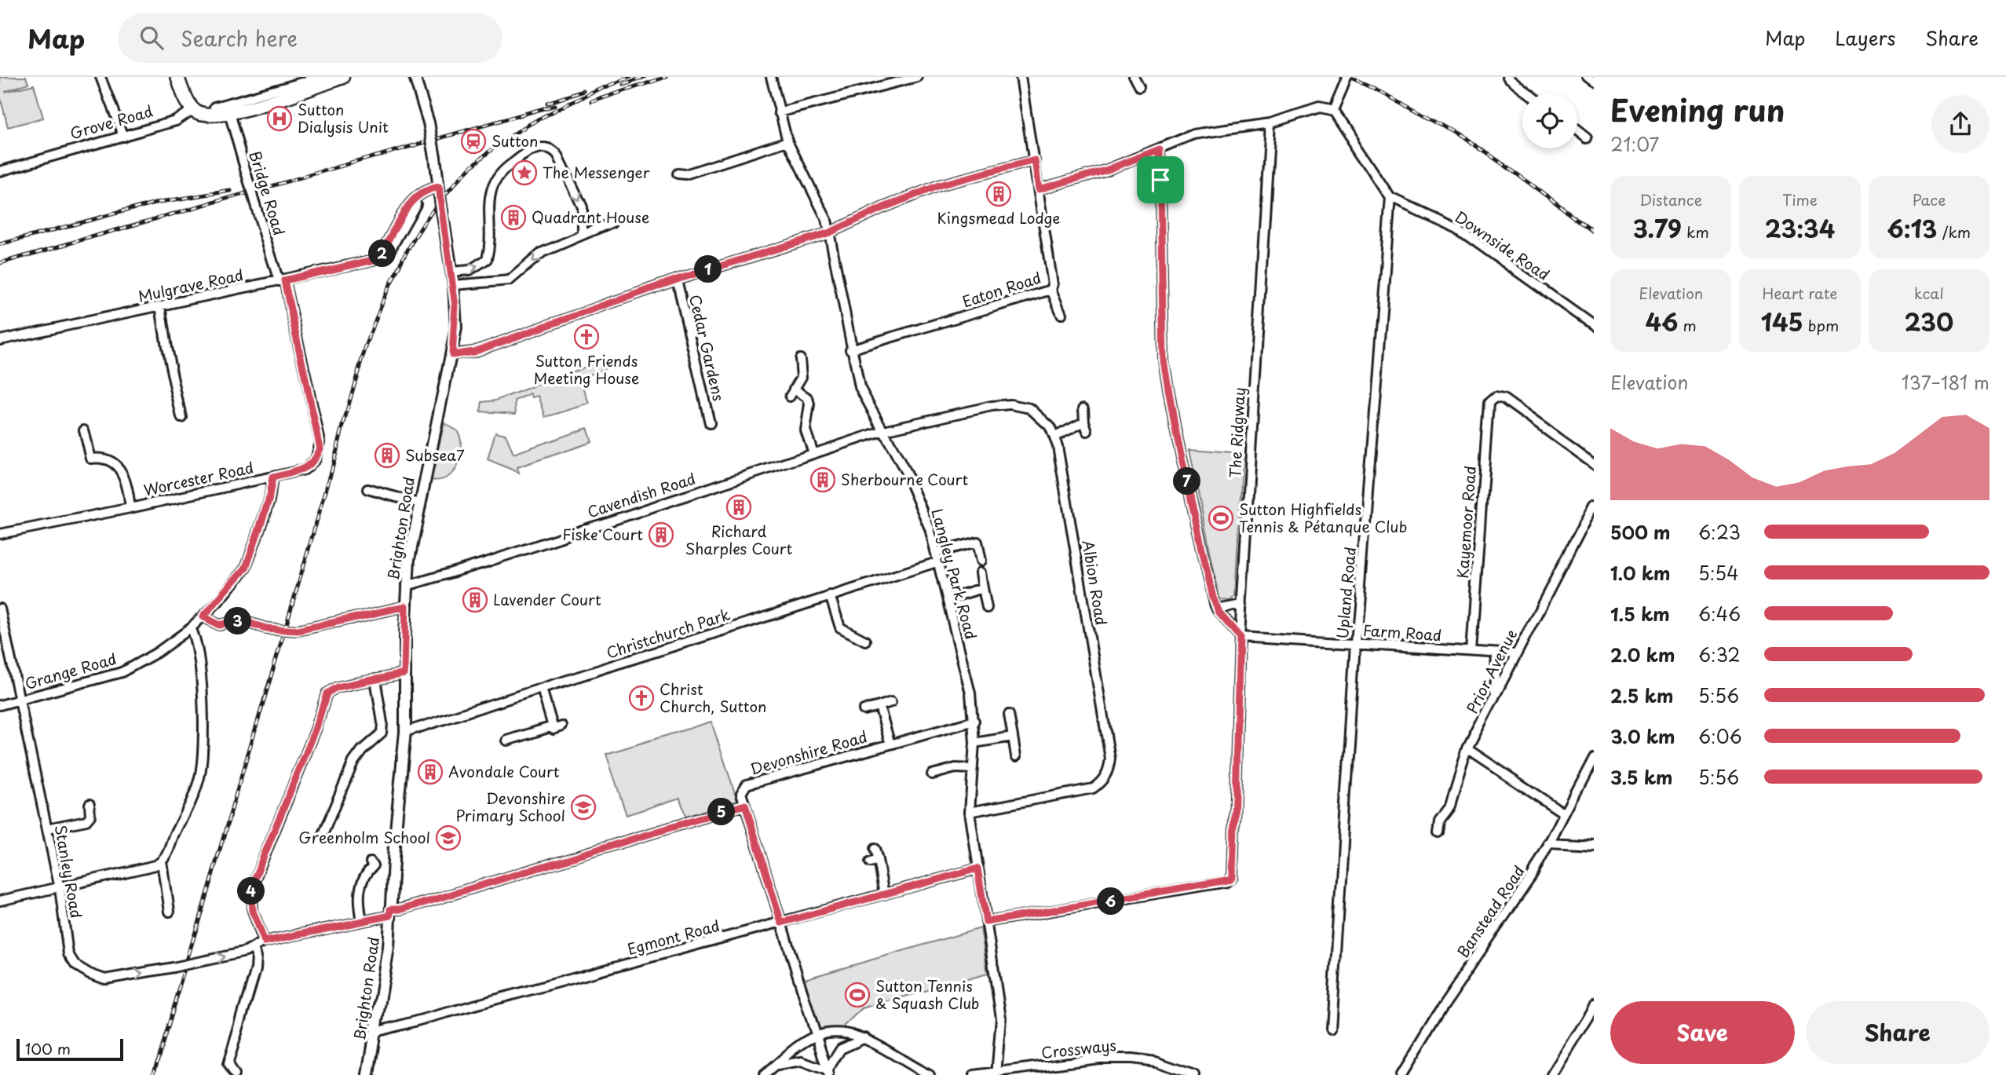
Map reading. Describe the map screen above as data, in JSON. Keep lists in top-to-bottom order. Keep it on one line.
{"streets":{"main road":["Brighton Road"],"street":["Grove Road","Bridge Road","Downside Road","Mulgrave Road","Eaton Road","Cedar Gardens","The Ridgway","Worcester Road","Cavendish Road","Kayemoor Road","Langley Park Road","Albion Road","Upland Road","Farm Road","Christchurch Park","Grange Road","Prior Avenue","Devonshire Road","Stanley Road","Banstead Road","Egmont Road","Crossways"]},"crossings":[["Bridge Road","Mulgrave Road"],["Bridge Road","Worcester Road"],["Downside Road","Upland Road"],["Mulgrave Road","Worcester Road"],["Mulgrave Road","Brighton Road"],["Eaton Road","Langley Park Road"],["The Ridgway","Langley Park Road"],["The Ridgway","Farm Road"],["Worcester Road","Grange Road"],["Cavendish Road","Brighton Road"],["Cavendish Road","Langley Park Road"],["Cavendish Road","Albion Road"],["Kayemoor Road","Farm Road"],["Brighton Road","Christchurch Park"],["Brighton Road","Egmont Road"],["Langley Park Road","Albion Road"],["Langley Park Road","Christchurch Park"],["Langley Park Road","Devonshire Road"],["Langley Park Road","Egmont Road"],["Langley Park Road","Crossways"],["Upland Road","Farm Road"],["Farm Road","Prior Avenue"],["Grange Road","Stanley Road"]],"places":{"hospital":["Sutton Dialysis Unit"],"station":["Sutton"],"place":["The Messenger"],"building":["Kingsmead Lodge","Quadrant House","Subsea7","Sherbourne Court","Richard Sharples Court","Fiske Court","Lavender Court","Avondale Court"],"church":["Sutton Friends Meeting House","Christ Church, Sutton"],"sports":["Sutton Highfields Tennis & Pétanque Club","Sutton Tennis & Squash Club"],"school or university":["Devonshire Primary School","Greenholm School"]},"scale_bar":"100 m","page":{"header":"Map","search":"Search here","nav":["Map","Layers","Share"],"heading":["Evening run","21:07"],"stats":[["Distance","3.79 km"],["Time","23:34"],["Pace","6:13 /km"],["Elevation","46 m"],["Heart rate","145 bpm"],["kcal","230"]],"pins":["2","1","7","3","5","4","6"],"chart":["Elevation","137–181 m"],"list":[{"name":"500 m","note":"6:23"},{"name":"1.0 km","note":"5:54"},{"name":"1.5 km","note":"6:46"},{"name":"2.0 km","note":"6:32"},{"name":"2.5 km","note":"5:56"},{"name":"3.0 km","note":"6:06"},{"name":"3.5 km","note":"5:56"}],"buttons":["Save","Share"],"scale":"100 m"}}
